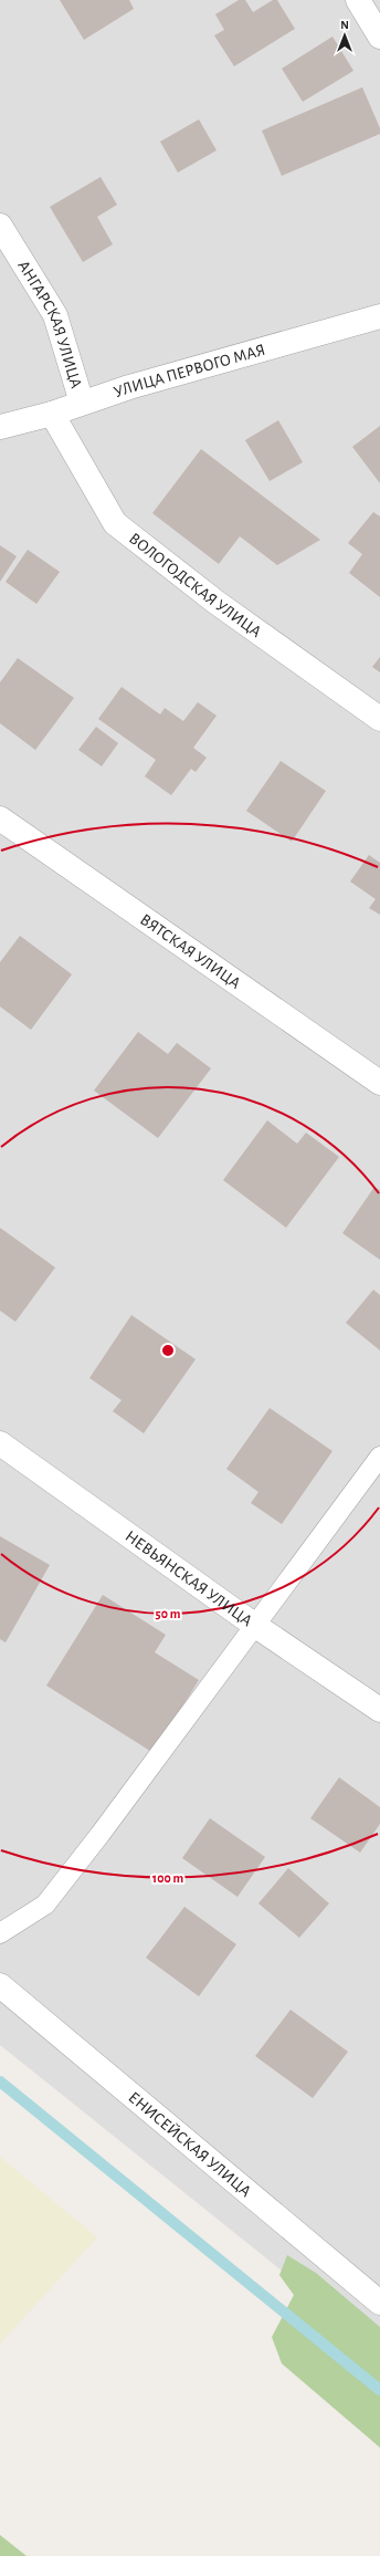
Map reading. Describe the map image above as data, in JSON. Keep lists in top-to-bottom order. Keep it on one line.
{"streets":{"street":["АНГАРСКАЯ УЛИЦА","УЛИЦА ПЕРВОГО МАЯ","ВОЛОГОДСКАЯ УЛИЦА","ВЯТСКАЯ УЛИЦА","НЕВЬЯНСКАЯ УЛИЦА","ЕНИСЕЙСКАЯ УЛИЦА"]},"crossings":[["АНГАРСКАЯ УЛИЦА","УЛИЦА ПЕРВОГО МАЯ"],["УЛИЦА ПЕРВОГО МАЯ","ВОЛОГОДСКАЯ УЛИЦА"]],"north":"top","rings":["50 m","100 m"]}
